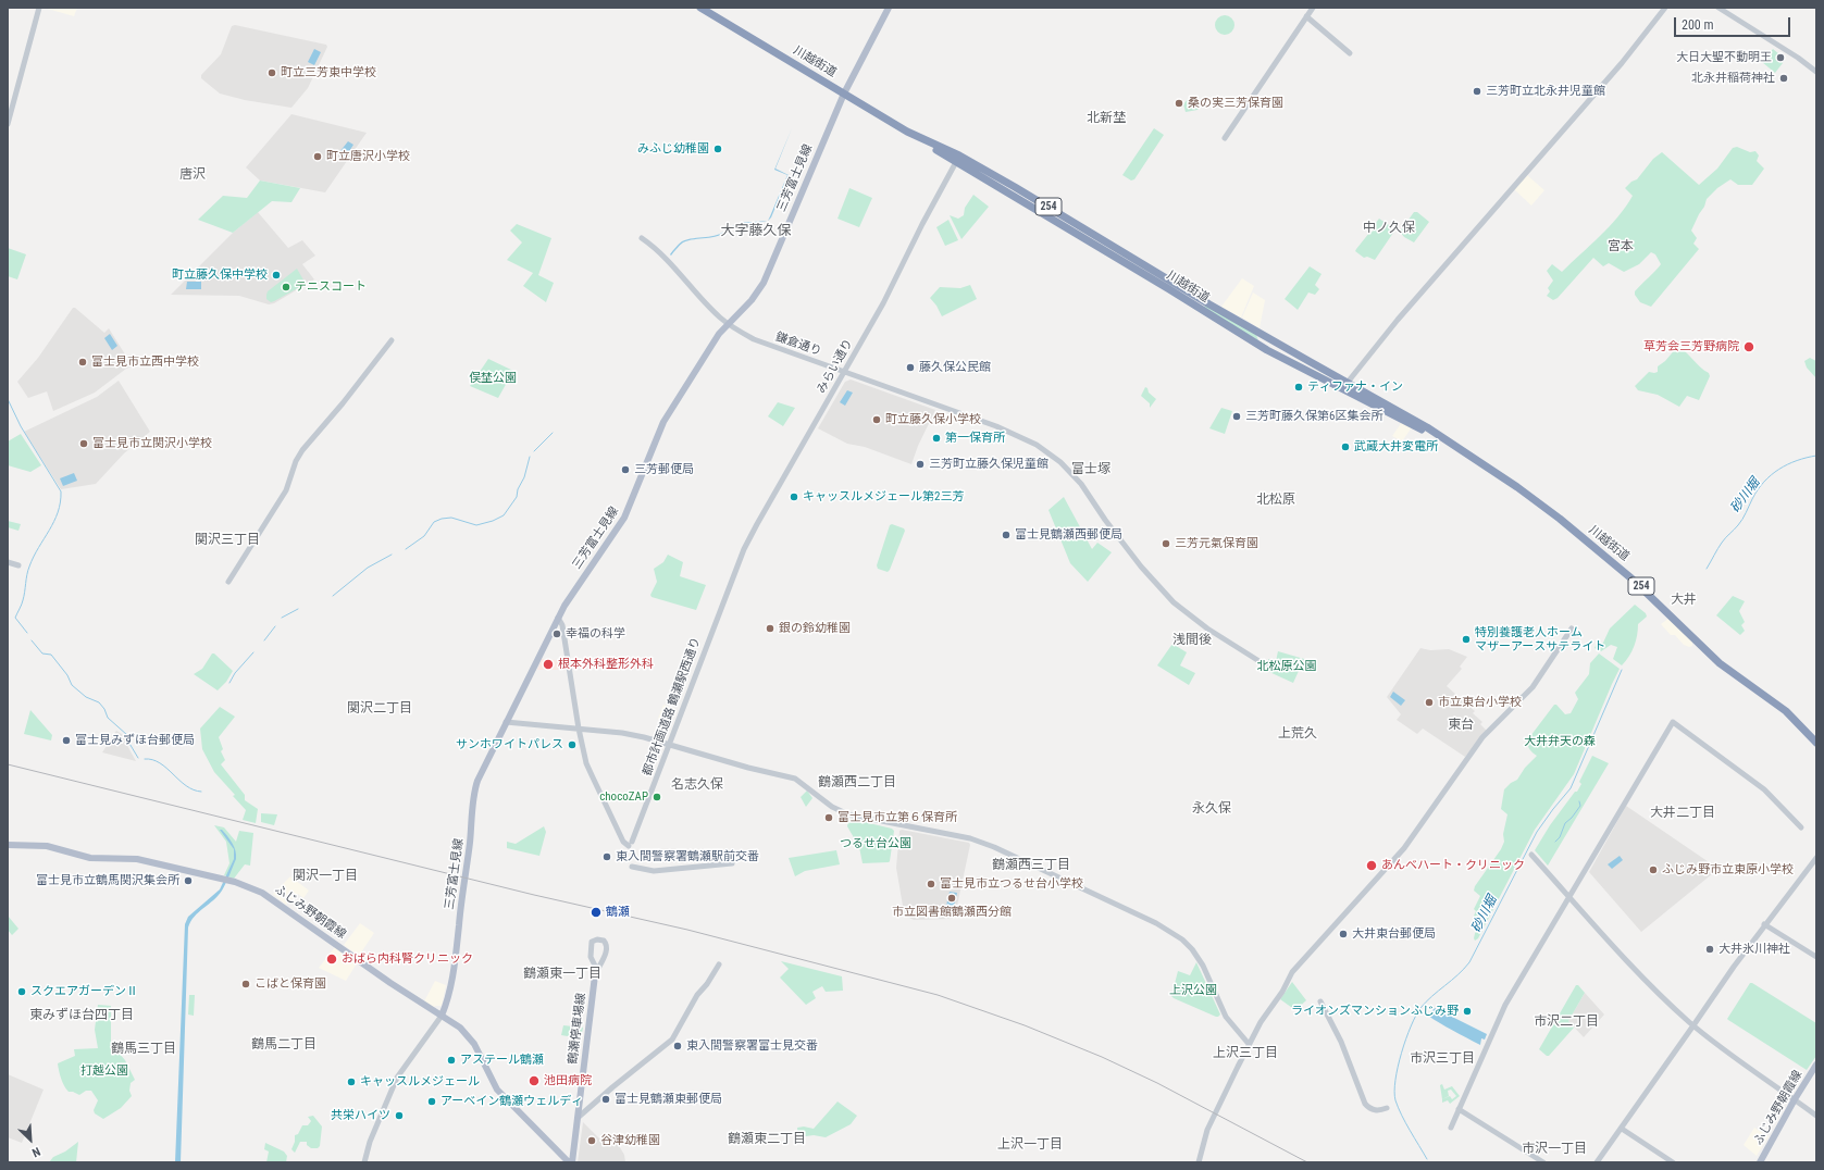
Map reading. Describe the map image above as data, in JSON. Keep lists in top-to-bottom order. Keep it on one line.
{"streets":{"highway":["川越街道","254"],"main road":["三芳富士見線","ふじみ野朝霞線","鶴瀬停車場線"],"street":["鎌倉通り","みらい通り","都市計画道路 鶴瀬駅西通り"]},"crossings":[["川越街道","三芳富士見線"],["川越街道","みらい通り"],["三芳富士見線","鎌倉通り"],["三芳富士見線","ふじみ野朝霞線"],["鎌倉通り","みらい通り"],["みらい通り","都市計画道路 鶴瀬駅西通り"]],"districts":["北新埜","唐沢","中ノ久保","大字藤久保","宮本","富士塚","北松原","関沢三丁目","大井","浅間後","関沢二丁目","東台","上荒久","鶴瀬西二丁目","名志久保","永久保","大井二丁目","鶴瀬西三丁目","関沢一丁目","鶴瀬東一丁目","東みずほ台四丁目","市沢二丁目","鶴馬二丁目","鶴馬三丁目","上沢三丁目","市沢三丁目","鶴瀬東二丁目","上沢一丁目","市沢一丁目"],"water":["砂川堀"],"parks":["俣埜公園","北松原公園","大井弁天の森","つるせ台公園","上沢公園","打越公園"],"places":["大日大聖不動明王","町立三芳東中学校","北永井稲荷神社","三芳町立北永井児童館","桑の実三芳保育園","みふじ幼稚園","町立唐沢小学校","町立藤久保中学校","テニスコート","草芳会三芳野病院","富士見市立西中学校","藤久保公民館","ティファナ・イン","三芳町藤久保第6区集会所","町立藤久保小学校","第一保育所","富士見市立関沢小学校","武蔵大井変電所","三芳町立藤久保児童館","三芳郵便局","キャッスルメジェール第2三芳","富士見鶴瀬西郵便局","三芳元氣保育園","銀の鈴幼稚園","幸福の科学","特別養護老人ホーム マザーアースサテライト","根本外科整形外科","市立東台小学校","富士見みずほ台郵便局","サンホワイトパレス","chocoZAP","富士見市立第６保育所","東入間警察署鶴瀬駅前交番","あんべハート・クリニック","ふじみ野市立東原小学校","富士見市立鶴馬関沢集会所","富士見市立つるせ台小学校","市立図書館鶴瀬西分館","鶴瀬","大井東台郵便局","大井氷川神社","おばら内科腎クリニック","こばと保育園","スクエアガーデンⅡ","ライオンズマンションふじみ野","東入間警察署富士見交番","アステール鶴瀬","池田病院","キャッスルメジェール","富士見鶴瀬東郵便局","アーベイン鶴瀬ウェルディ","共栄ハイツ","谷津幼稚園"],"scale_bar":"200 m","north":"bottom right"}
